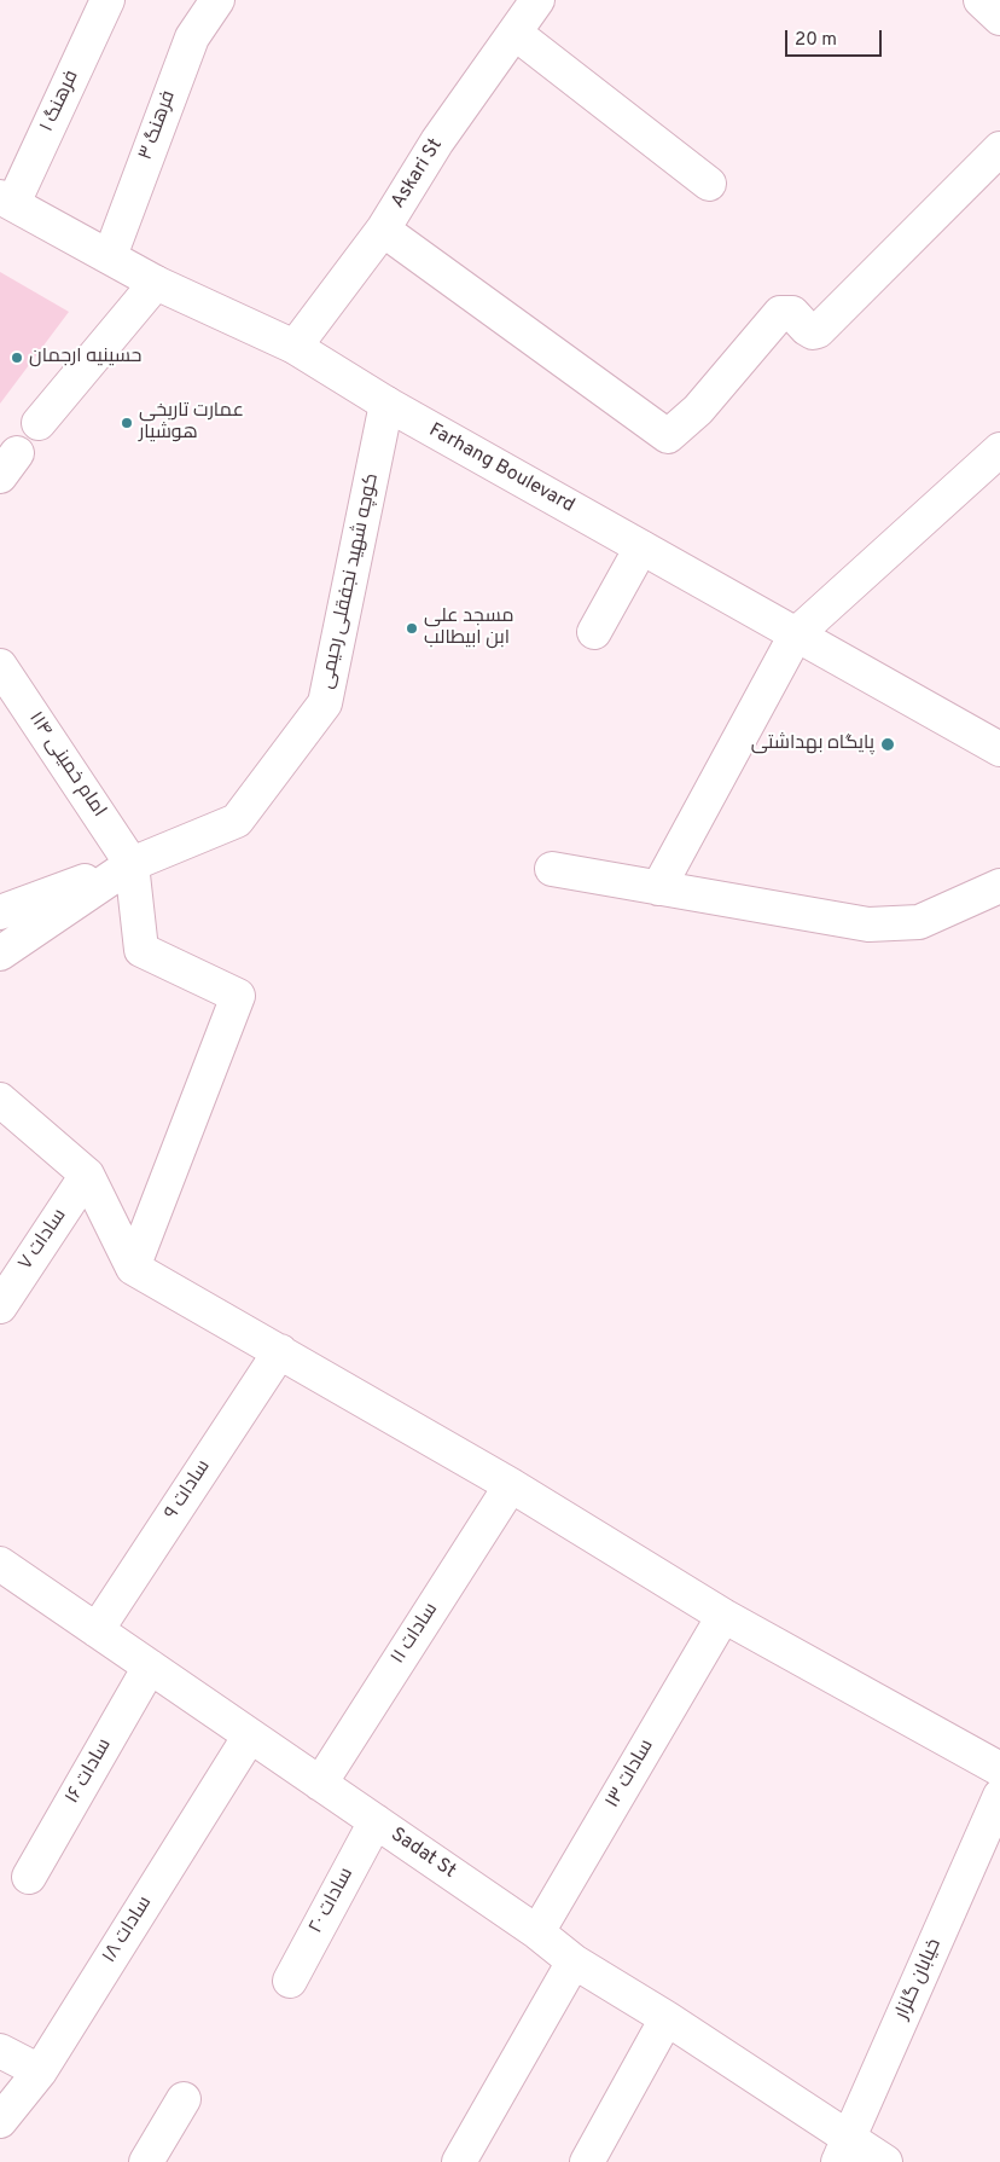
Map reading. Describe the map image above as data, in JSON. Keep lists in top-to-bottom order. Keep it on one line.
{"streets":{"street":["فرهنگ ۱","فرهنگ ۳","Askari St","Farhang Boulevard","کوچه شهید نجفقلی رحیمی","امام خمینی ۱۱۴","سادات ۷","سادات ۹","سادات ۱۱","سادات ۱۶","سادات ۱۳","Sadat St","سادات ۲۰","سادات ۱۸","خیابان گلزار"]},"crossings":[["فرهنگ ۱","Farhang Boulevard"],["فرهنگ ۳","Farhang Boulevard"],["Askari St","Farhang Boulevard"],["Farhang Boulevard","کوچه شهید نجفقلی رحیمی"],["کوچه شهید نجفقلی رحیمی","امام خمینی ۱۱۴"],["سادات ۹","Sadat St"],["سادات ۱۱","Sadat St"],["سادات ۱۶","Sadat St"],["سادات ۱۳","Sadat St"],["Sadat St","سادات ۲۰"],["Sadat St","سادات ۱۸"],["Sadat St","خیابان گلزار"]],"places":["حسینیه ارجمان","عمارت تاریخی هوشیار","مسجد علی ابن ابیطالب","پایگاه بهداشتی"],"scale_bar":"20 m"}
